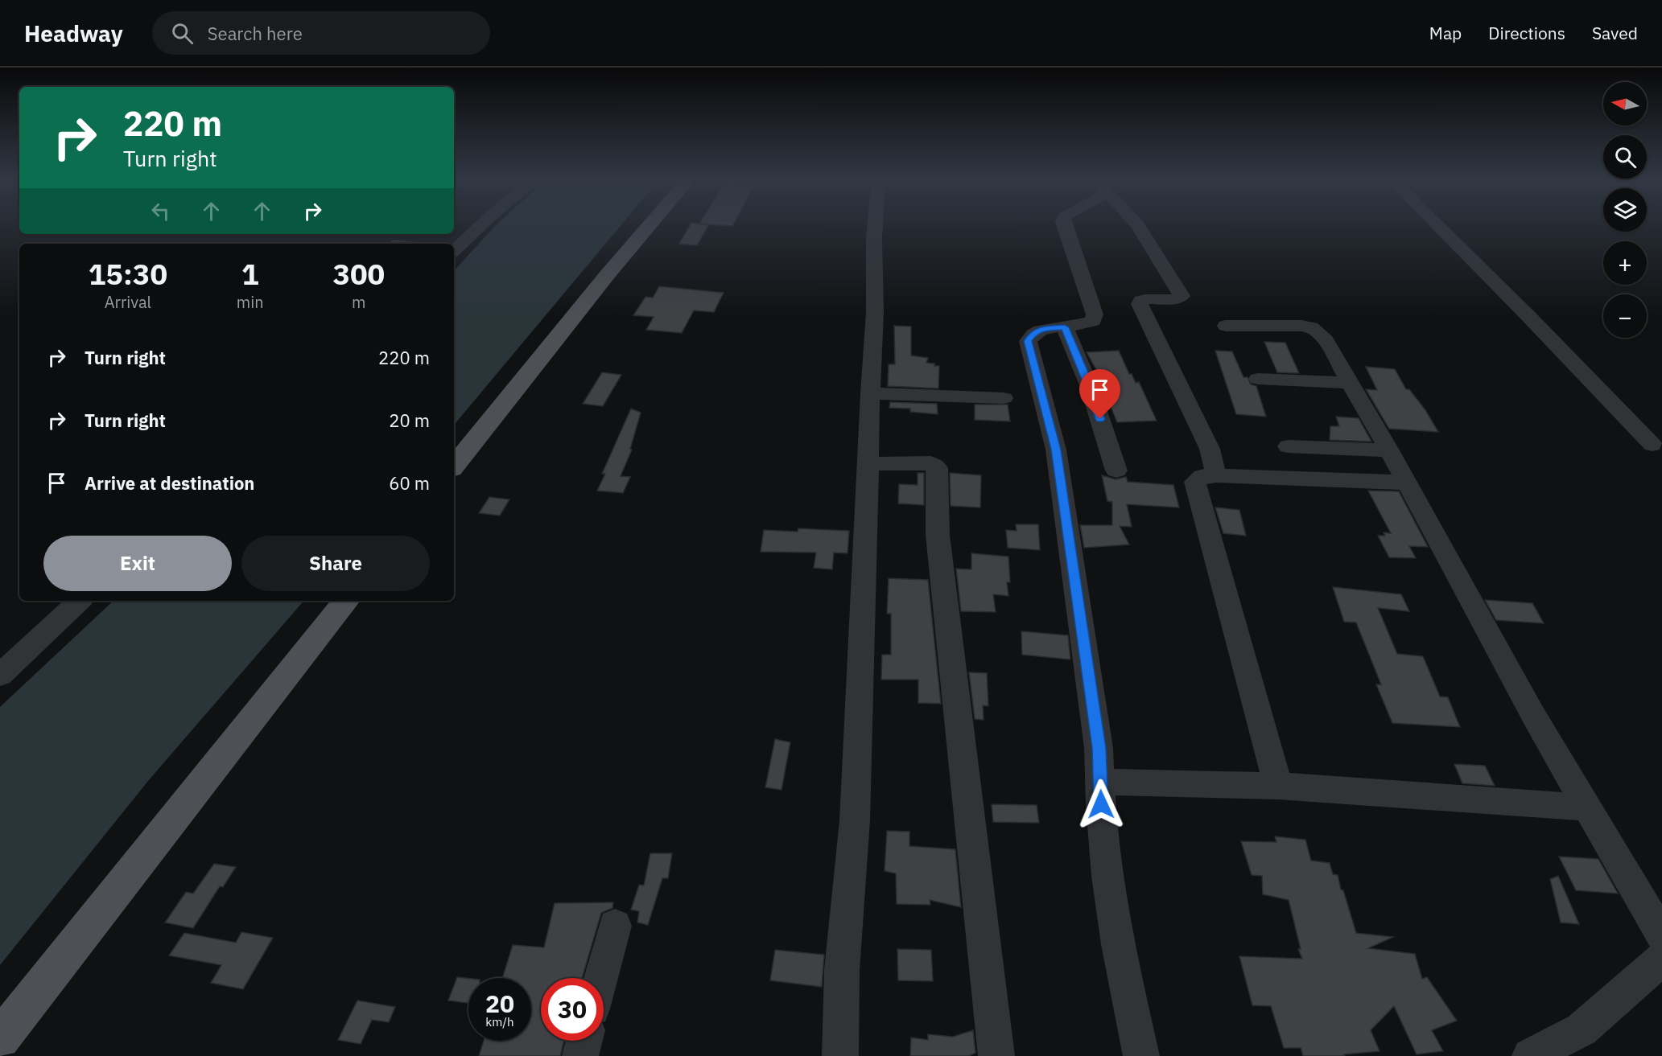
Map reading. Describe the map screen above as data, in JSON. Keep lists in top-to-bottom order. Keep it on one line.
{"north":"left","page":{"header":"Headway","search":"Search here","nav":["Map","Directions","Saved"],"map_buttons":["+","−"],"turn":["220 m","Turn right"],"eta":["15:30","Arrival","1","min","300","m"],"list":[{"name":"Turn right","value":"220 m"},{"name":"Turn right","value":"20 m"},{"name":"Arrive at destination","value":"60 m"}],"buttons":["Exit","Share"],"speed":"20 km/h","limit":"30"}}
